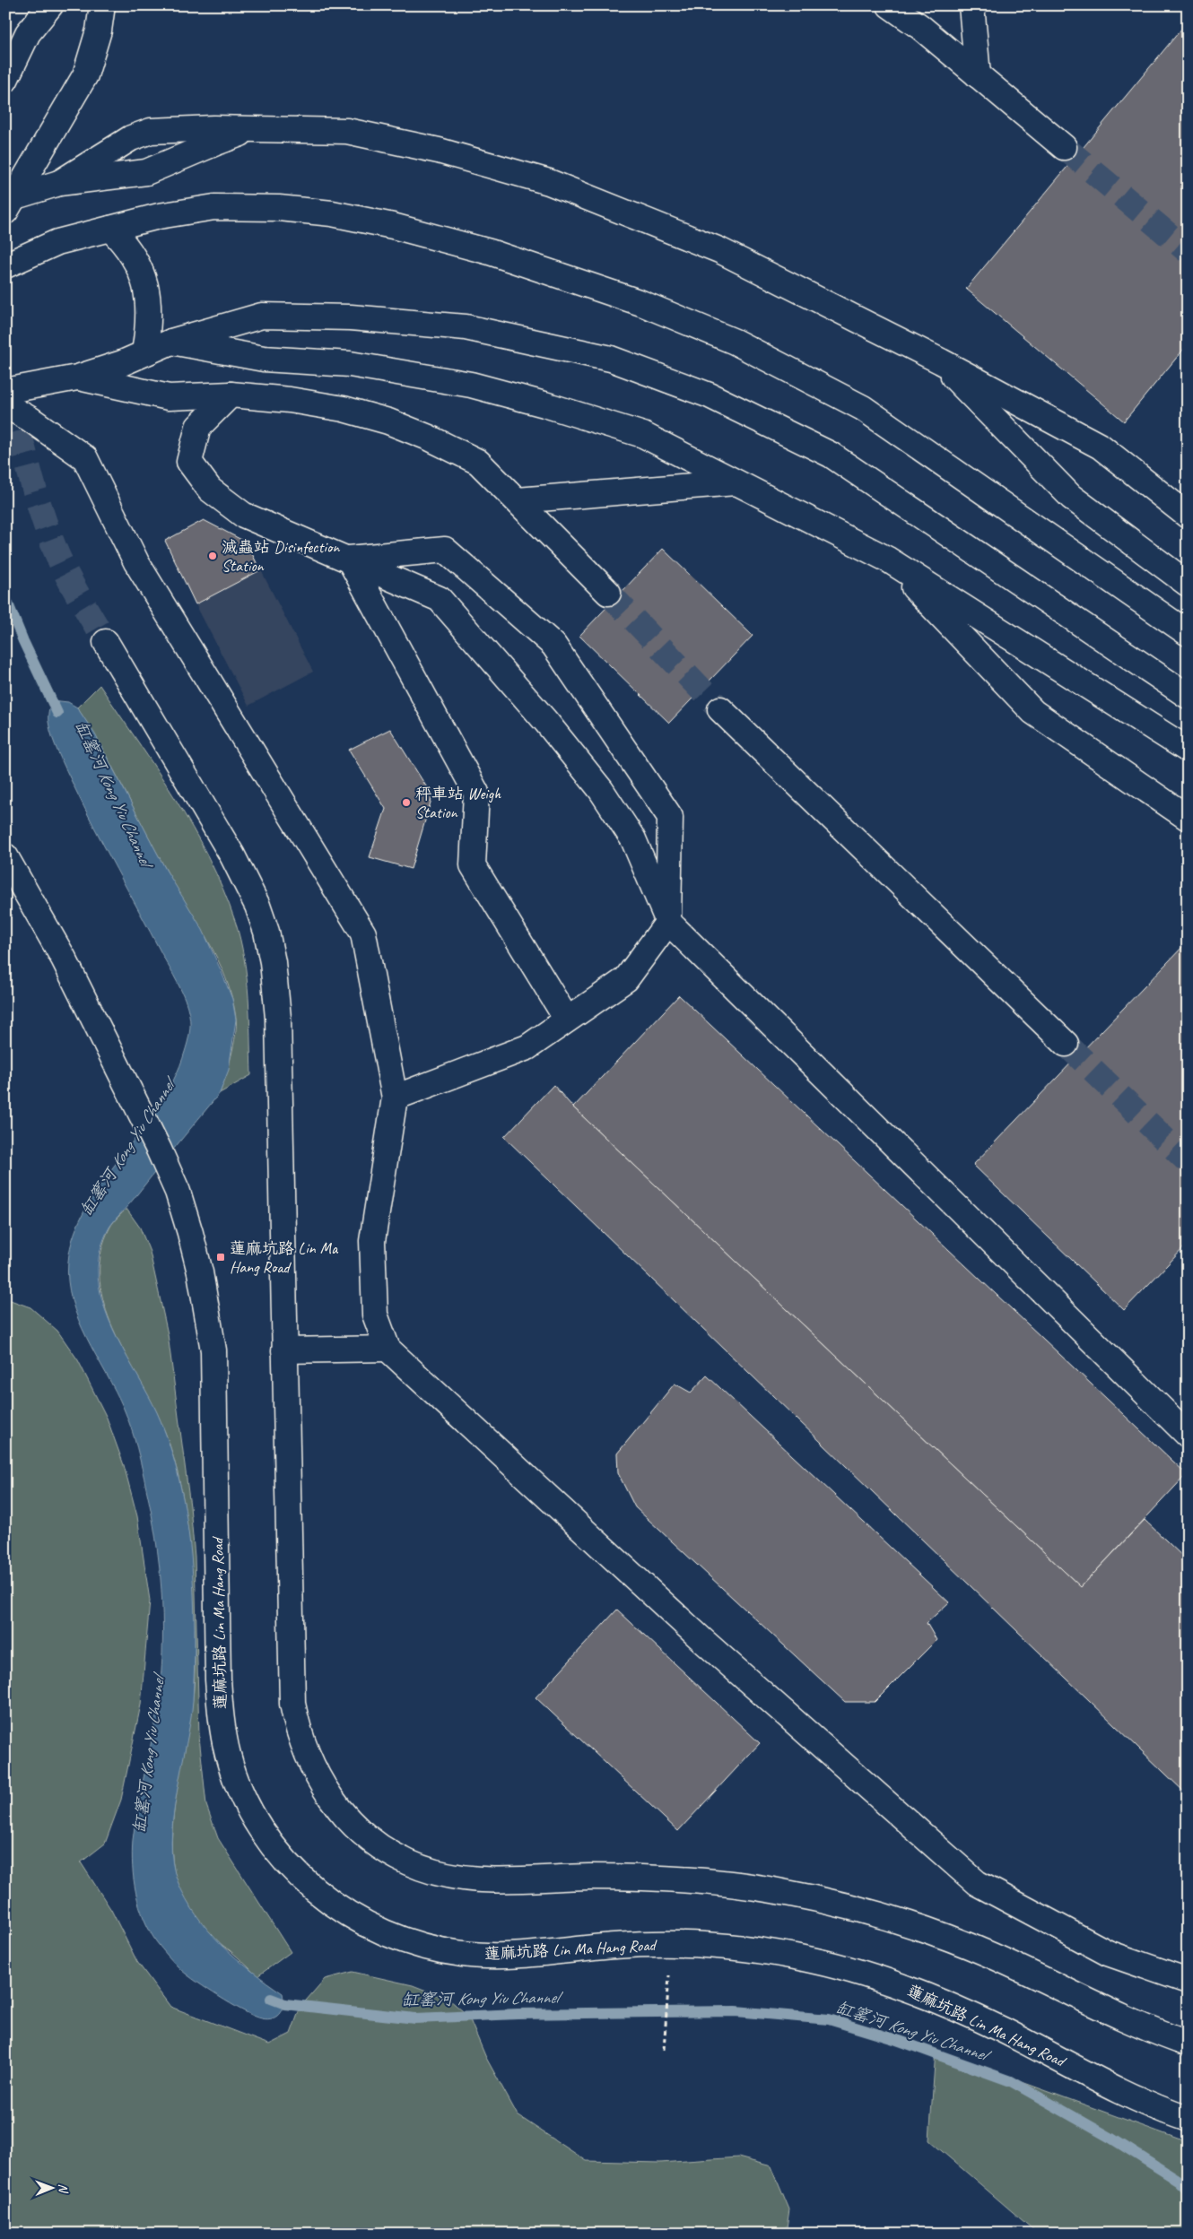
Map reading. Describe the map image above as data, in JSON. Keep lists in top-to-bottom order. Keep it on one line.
{"streets":{"main road":["蓮麻坑路 Lin Ma Hang Road"]},"water":["缸窰河 Kong Yiu Channel"],"places":{"other":["滅蟲站 Disinfection Station","秤車站 Weigh Station"],"transit":["蓮麻坑路 Lin Ma Hang Road"]},"north":"right"}
